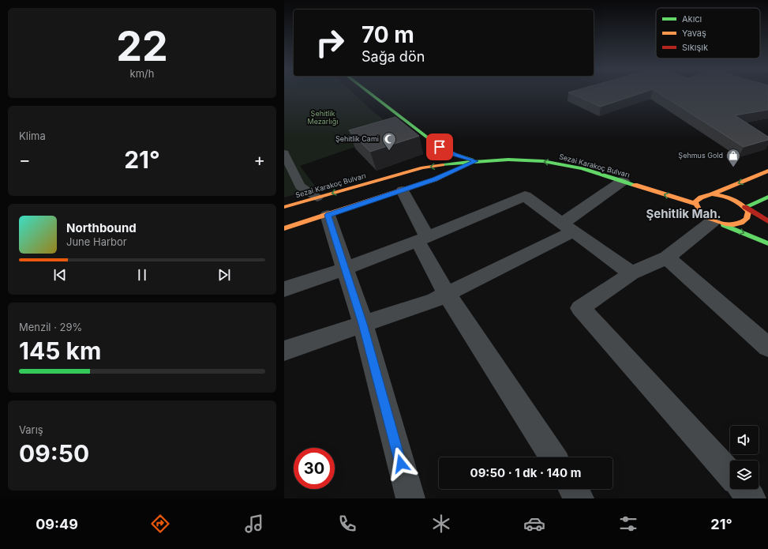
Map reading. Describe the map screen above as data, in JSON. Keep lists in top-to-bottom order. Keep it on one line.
{"streets":{"street":["Sezai Karakoç Bulvarı"]},"districts":["Şehitlik Mah."],"parks":["Şehitlik Mezarlığı"],"places":{"mosque":["Şehitlik Cami"],"shop":["Şehmus Gold"]},"legend":["Akıcı","Yavaş","Sıkışık"],"page":{"tile":[["22","km/h"],"Klima",["Menzil · 29%","145 km"],["Varış","09:50"]],"turn":["70 m","Sağa dön"],"heat":["−","21°","+"],"song":["Northbound","June Harbor"],"limit":"30","trip":"09:50 · 1 dk · 140 m","tabs":["09:49","21°"]}}
